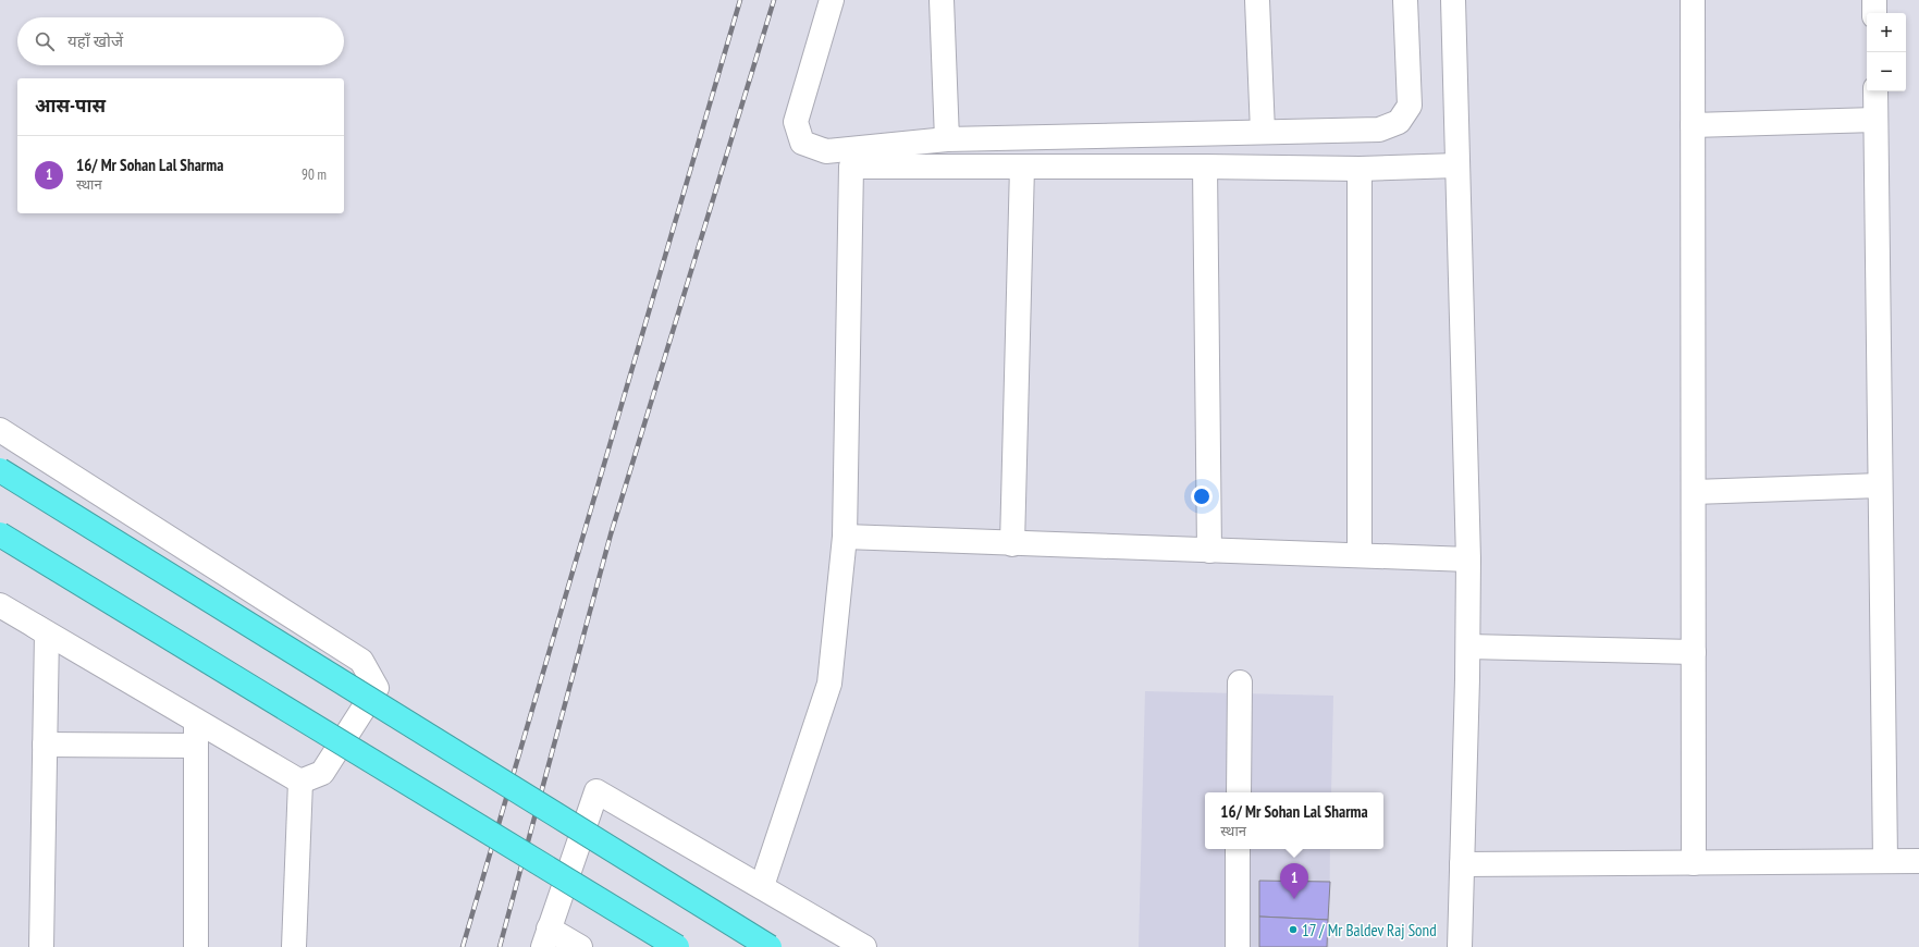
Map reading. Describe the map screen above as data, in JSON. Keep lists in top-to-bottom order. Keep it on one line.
{"places":["17 / Mr Baldev Raj Sond"],"page":{"map_buttons":["+","−"],"search":"यहाँ खोजें","heading":"आस-पास","list":[{"mark":"1","name":"16/ Mr Sohan Lal Sharma","note":"स्थान","value":"90 m"}],"popup":["16/ Mr Sohan Lal Sharma","स्थान"],"pins":"1"}}
